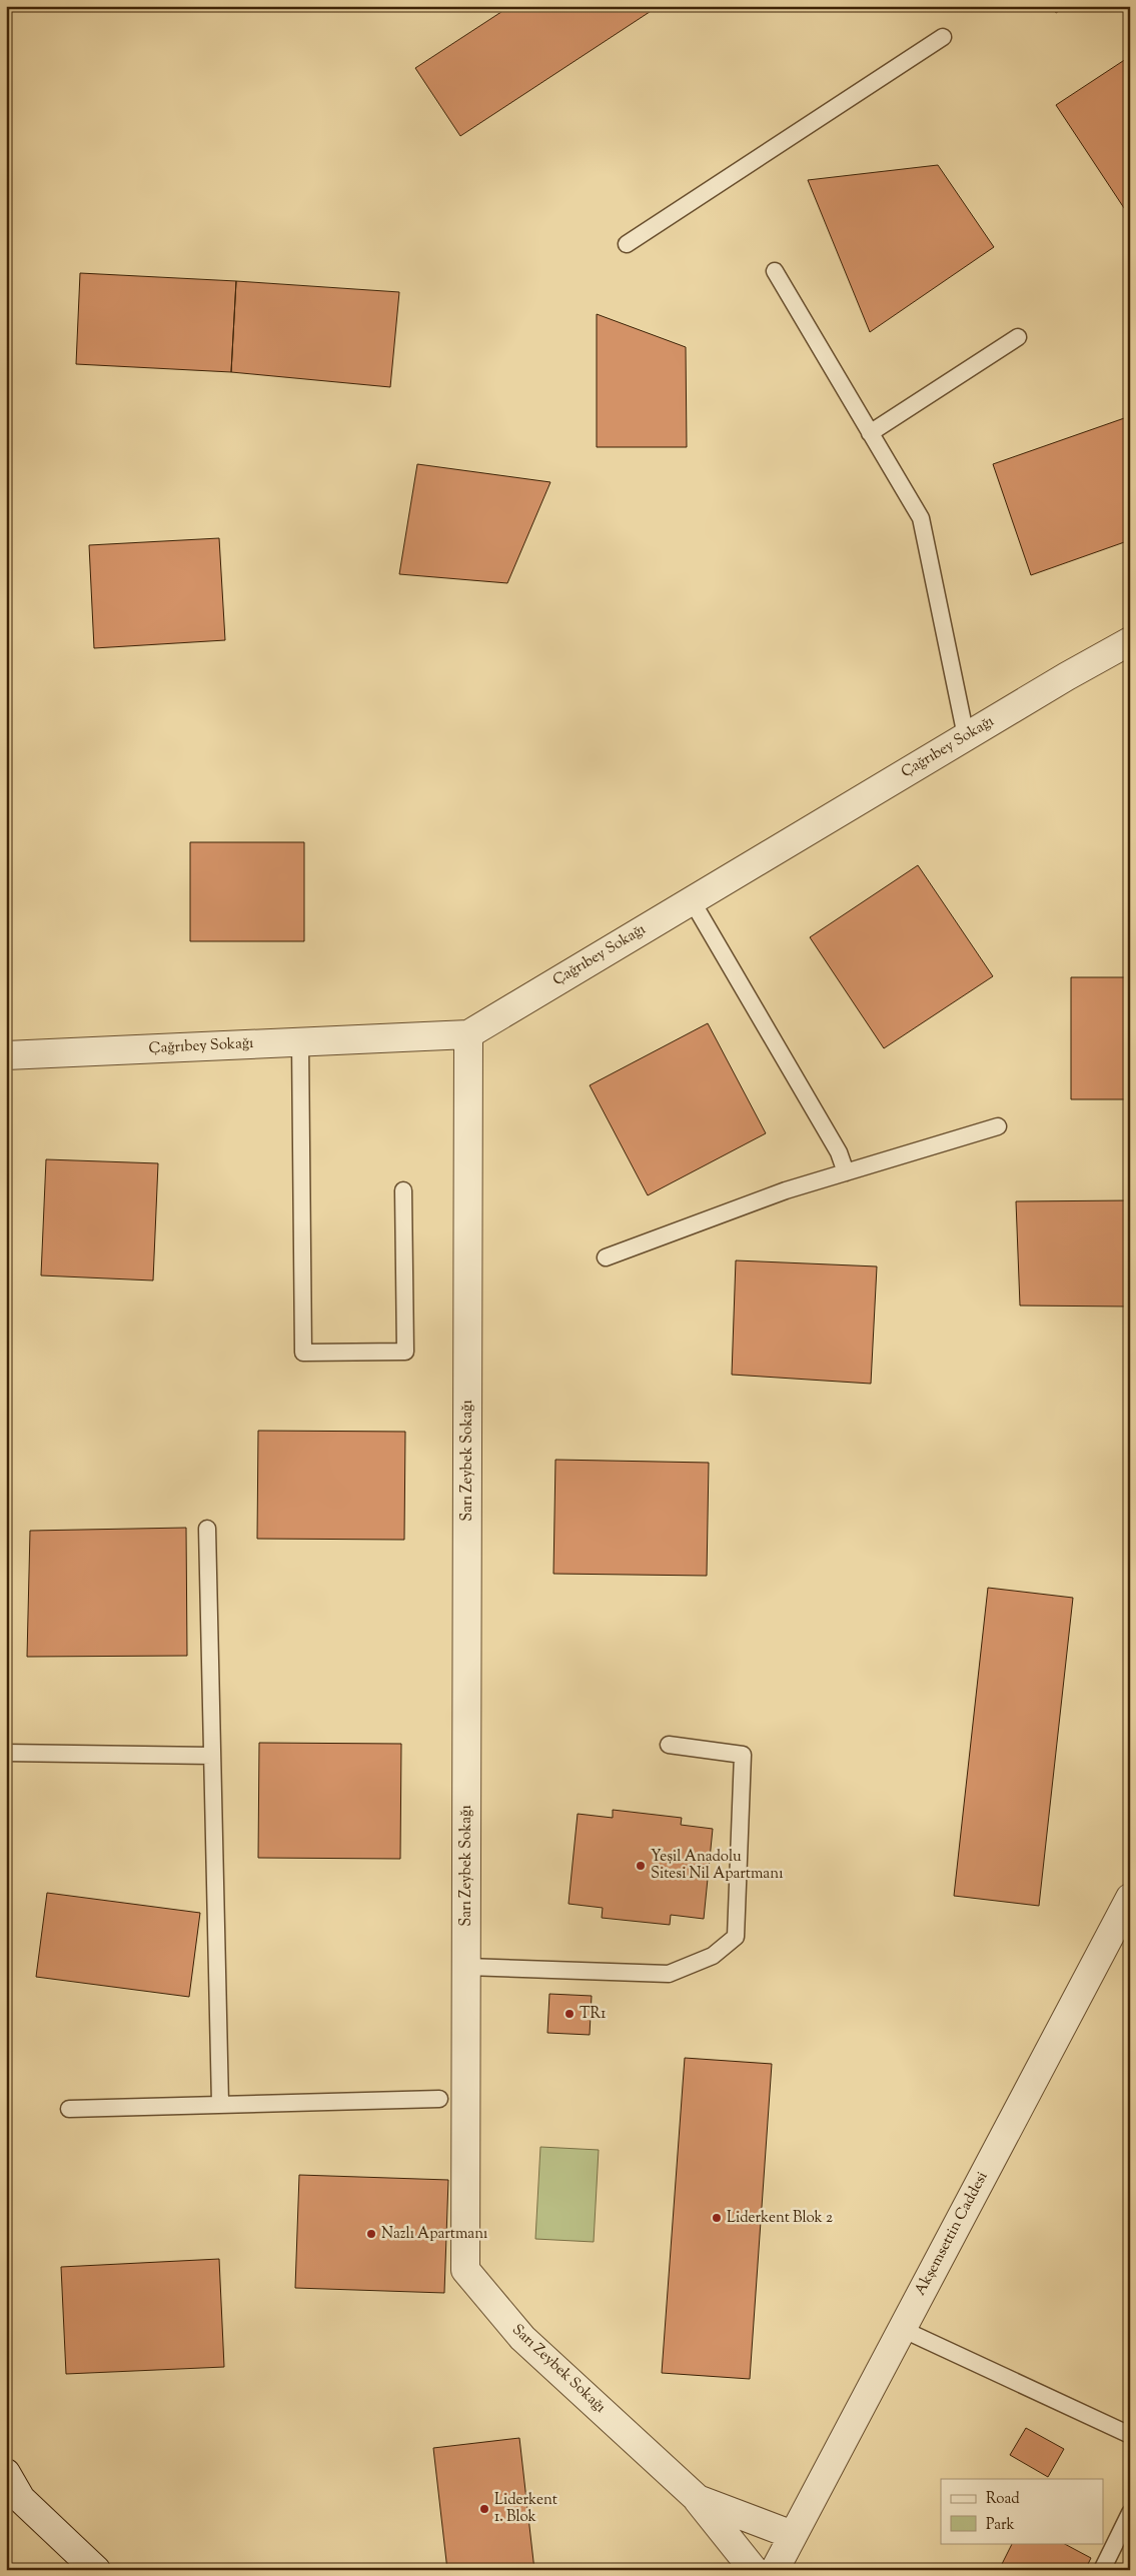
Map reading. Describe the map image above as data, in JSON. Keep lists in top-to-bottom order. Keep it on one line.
{"streets":{"street":["Çağrıbey Sokağı","Sarı Zeybek Sokağı","Akşemsettin Caddesi"]},"crossings":[["Çağrıbey Sokağı","Sarı Zeybek Sokağı"],["Sarı Zeybek Sokağı","Akşemsettin Caddesi"]],"places":["Yeşil Anadolu Sitesi Nil Apartmanı","TR1","Liderkent Blok 2","Nazlı Apartmanı","Liderkent 1. Blok"],"legend":["Road","Park"]}
